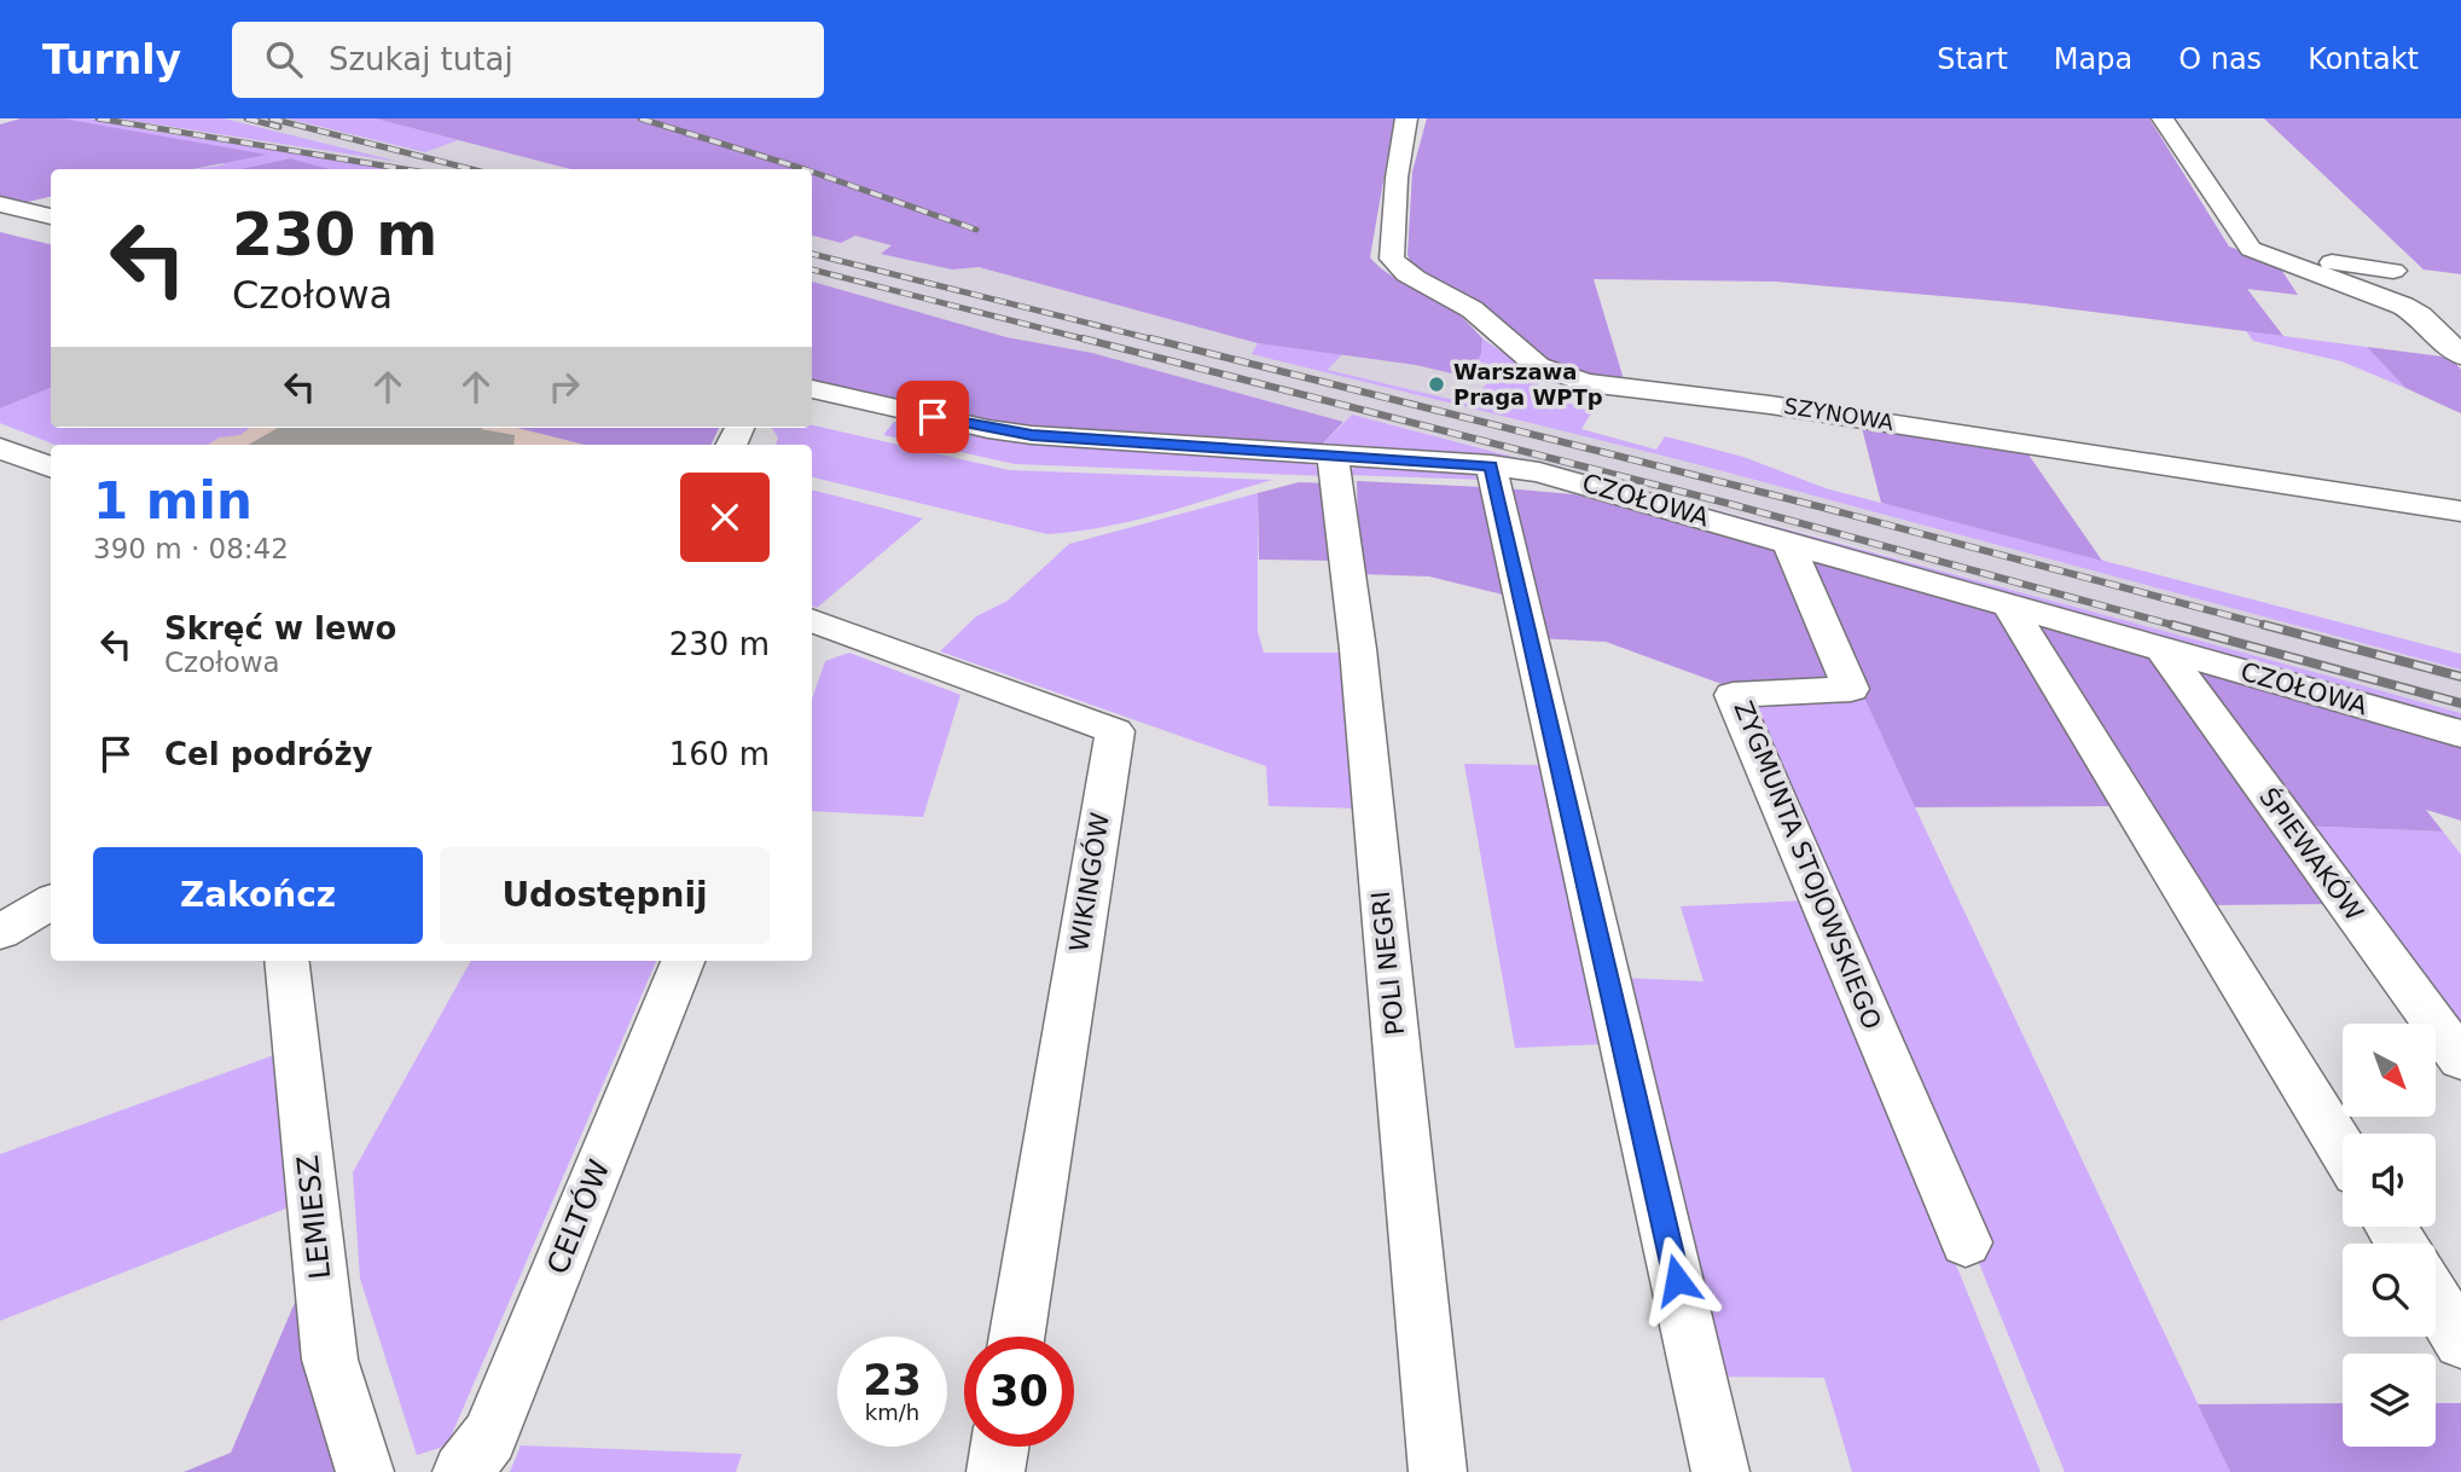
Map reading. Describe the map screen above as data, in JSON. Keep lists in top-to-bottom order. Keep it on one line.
{"streets":{"street":["SZYNOWA","CZOŁOWA","ŚPIEWAKÓW","ZYGMUNTA STOJOWSKIEGO","WIKINGÓW","POLI NEGRI","LEMIESZ","CELTÓW"]},"crossings":[["CZOŁOWA","ŚPIEWAKÓW"],["CZOŁOWA","ZYGMUNTA STOJOWSKIEGO"],["CZOŁOWA","POLI NEGRI"]],"places":["Warszawa Praga WPTp"],"north":"bottom right","page":{"header":"Turnly","search":"Szukaj tutaj","nav":["Start","Mapa","O nas","Kontakt"],"turn":["230 m","Czołowa"],"heading":["1 min","390 m · 08:42"],"list":[{"name":"Skręć w lewo","note":"Czołowa","value":"230 m"},{"name":"Cel podróży","value":"160 m"}],"buttons":["Zakończ","Udostępnij"],"speed":"23 km/h","limit":"30"}}
